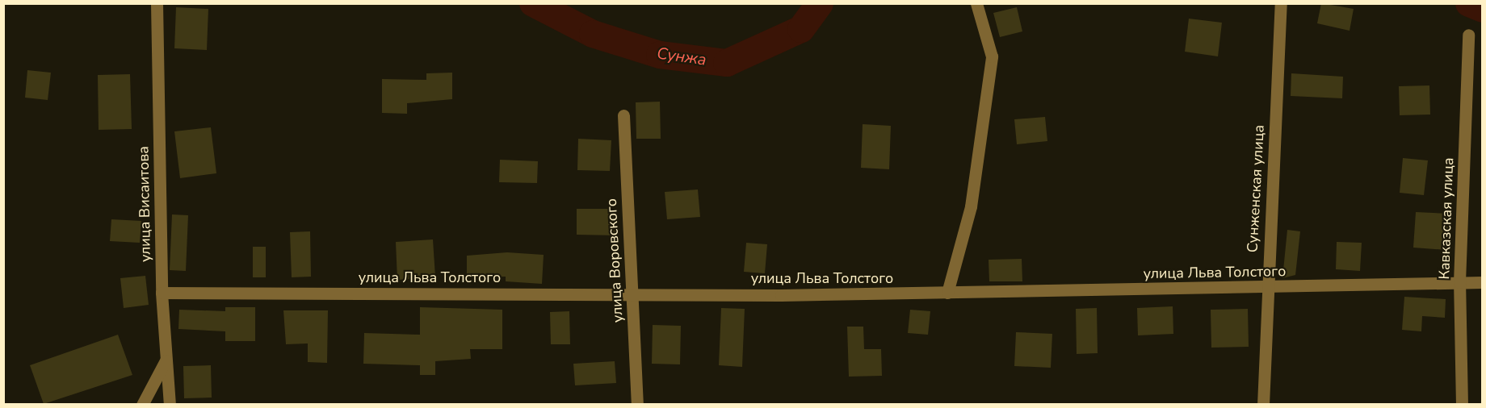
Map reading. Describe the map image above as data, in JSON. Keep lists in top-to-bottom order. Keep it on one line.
{"streets":{"street":["Сунженская улица","улица Висаитова","Кавказская улица","улица Воровского","улица Льва Толстого"]},"crossings":[["Сунженская улица","улица Льва Толстого"],["улица Висаитова","улица Льва Толстого"],["Кавказская улица","улица Льва Толстого"],["улица Воровского","улица Льва Толстого"]],"water":["Сунжа"]}
